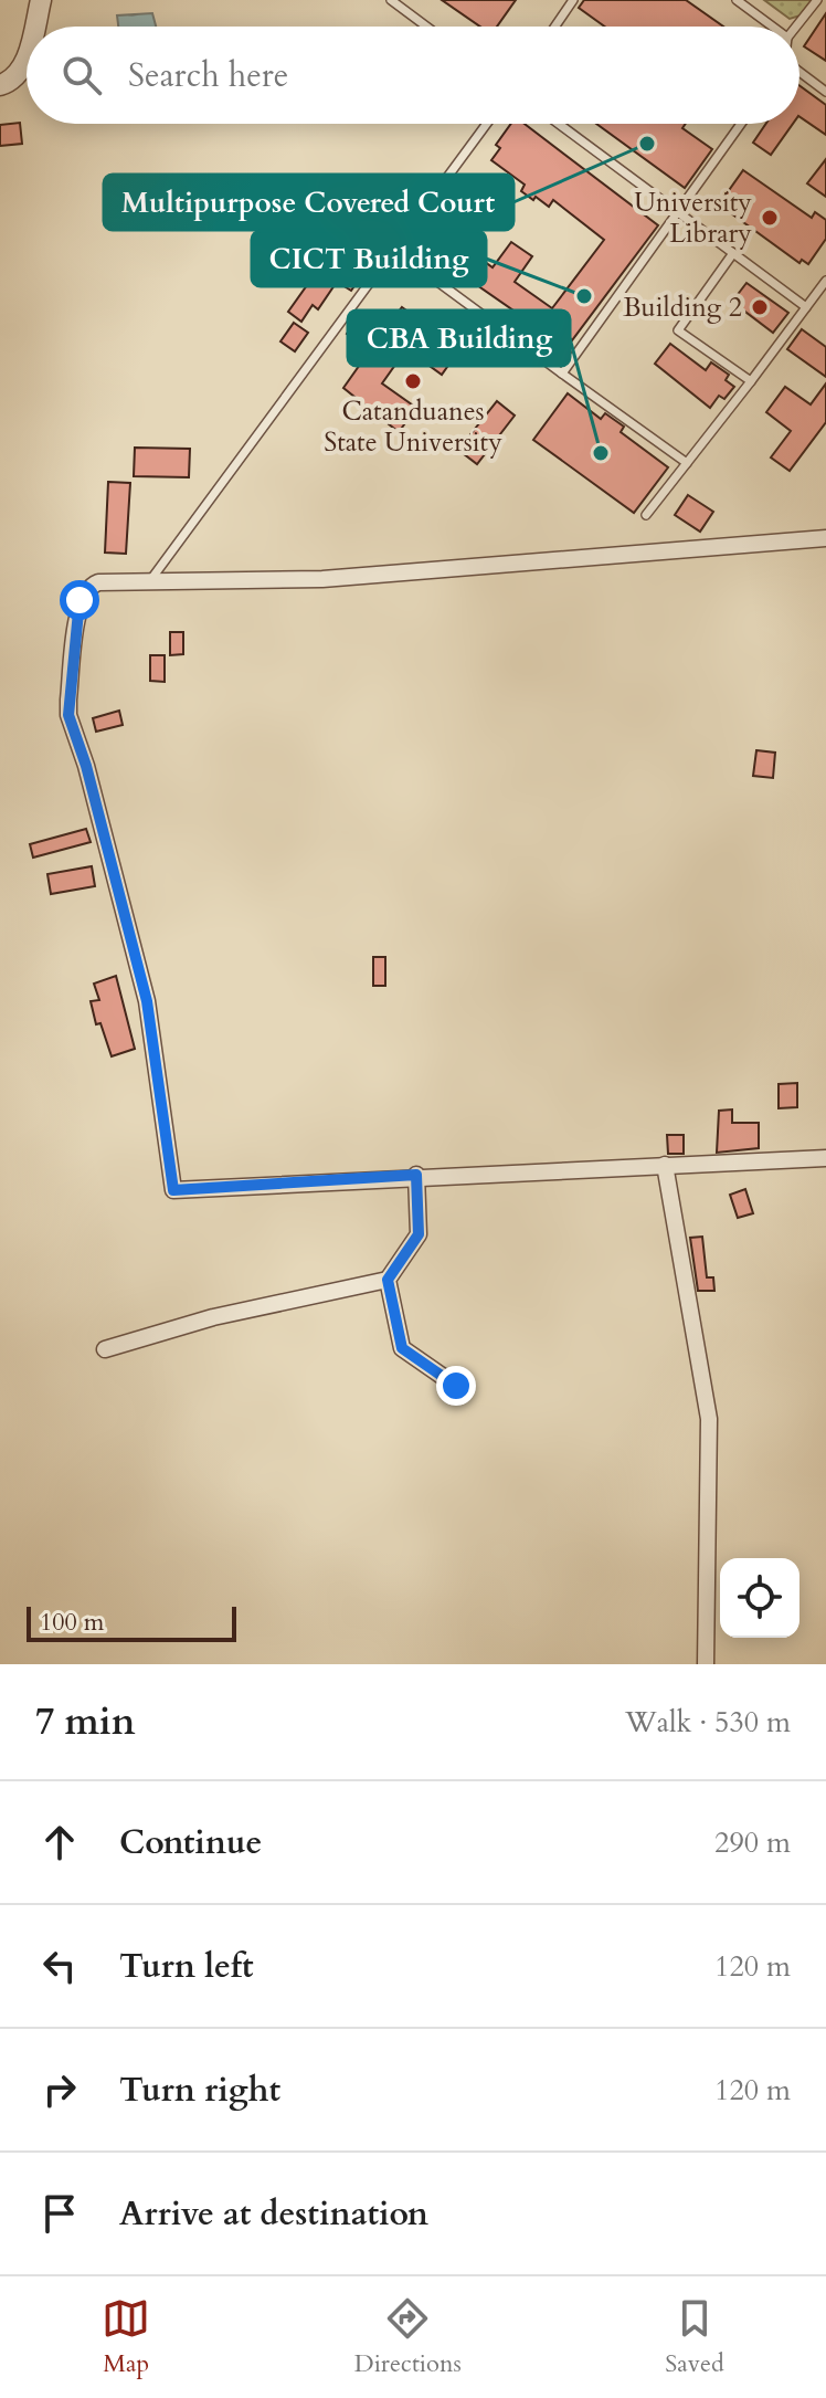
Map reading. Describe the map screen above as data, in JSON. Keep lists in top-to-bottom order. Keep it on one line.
{"places":["Multipurpose Covered Court","University Library","CICT Building","Building 2","Catanduanes State University","CBA Building"],"scale_bar":"100 m","page":{"search":"Search here","scale":"100 m","heading":["7 min","Walk · 530 m"],"list":[["Continue","290 m"],["Turn left","120 m"],["Turn right","120 m"],"Arrive at destination"],"nav":["Map","Directions","Saved"]}}
